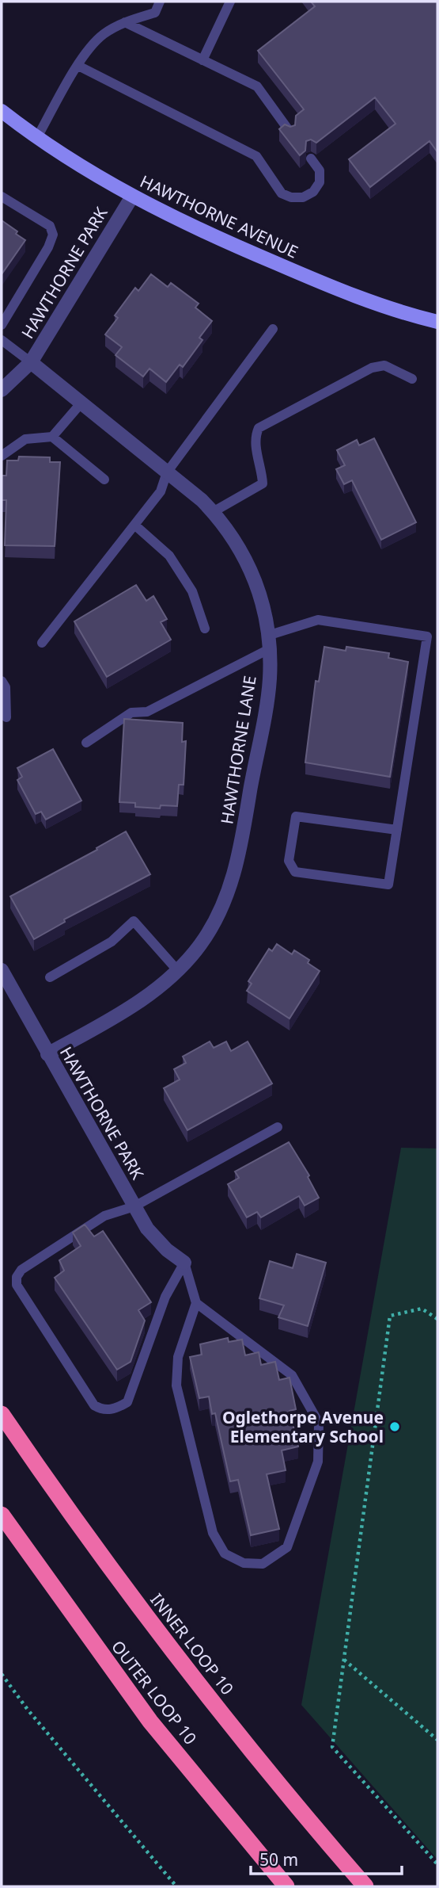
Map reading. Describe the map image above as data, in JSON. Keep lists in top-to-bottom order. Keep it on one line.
{"streets":{"highway":["INNER LOOP 10","OUTER LOOP 10"],"main road":["HAWTHORNE AVENUE"],"street":["HAWTHORNE PARK","HAWTHORNE LANE"]},"crossings":[["HAWTHORNE AVENUE","HAWTHORNE PARK"],["HAWTHORNE PARK","HAWTHORNE LANE"]],"places":["Oglethorpe Avenue Elementary School"],"scale_bar":"50 m"}
